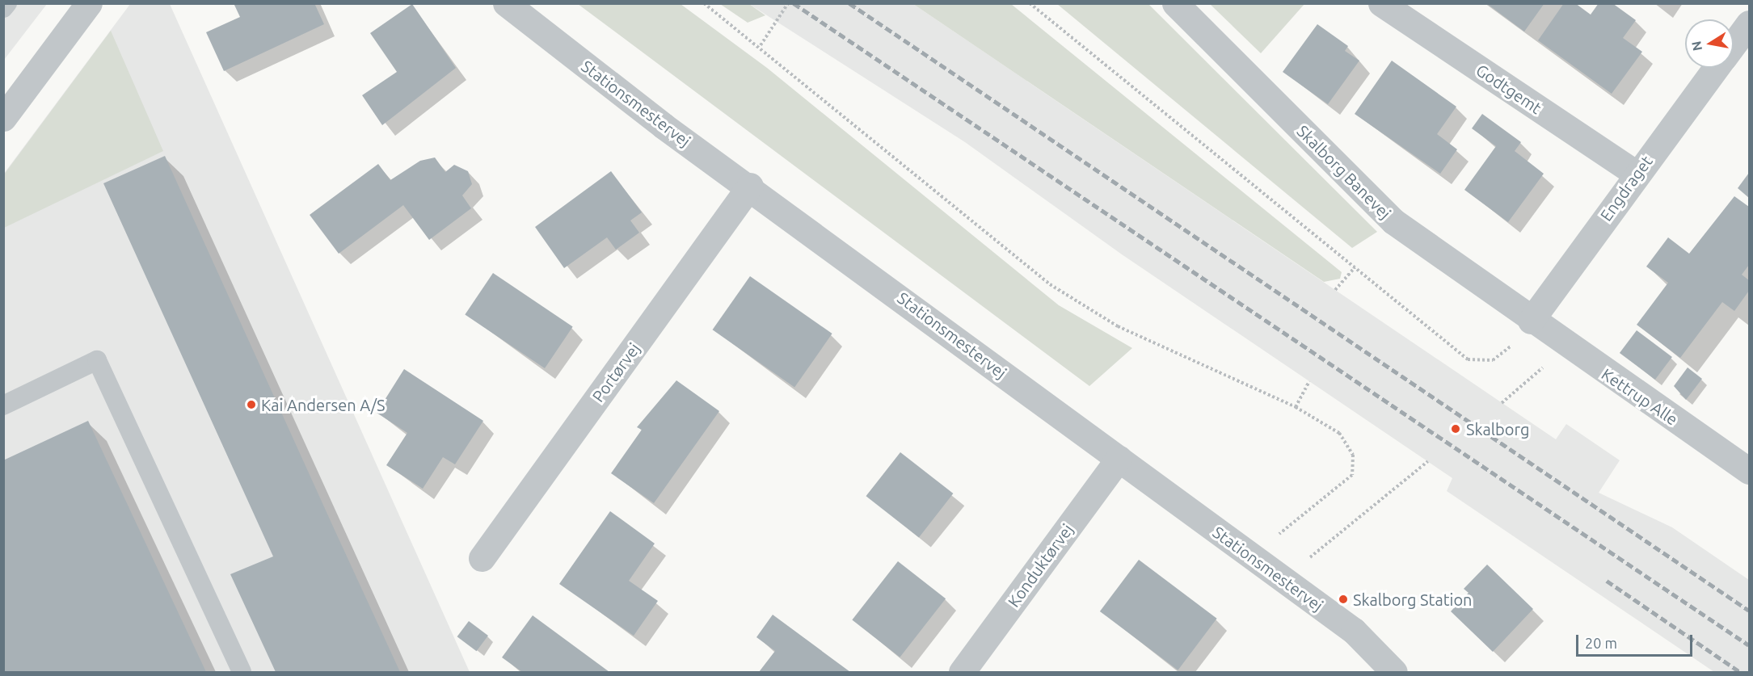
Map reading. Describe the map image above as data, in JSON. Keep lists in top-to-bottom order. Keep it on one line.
{"streets":{"street":["Godtgemt","Stationsmestervej","Skalborg Banevej","Engdraget","Portørvej","Kettrup Alle","Konduktørvej"]},"crossings":[["Godtgemt","Engdraget"],["Stationsmestervej","Portørvej"],["Stationsmestervej","Konduktørvej"],["Skalborg Banevej","Engdraget"],["Skalborg Banevej","Kettrup Alle"],["Engdraget","Kettrup Alle"]],"places":["Kai Andersen A/S","Skalborg","Skalborg Station"],"scale_bar":"20 m","north":"left"}
